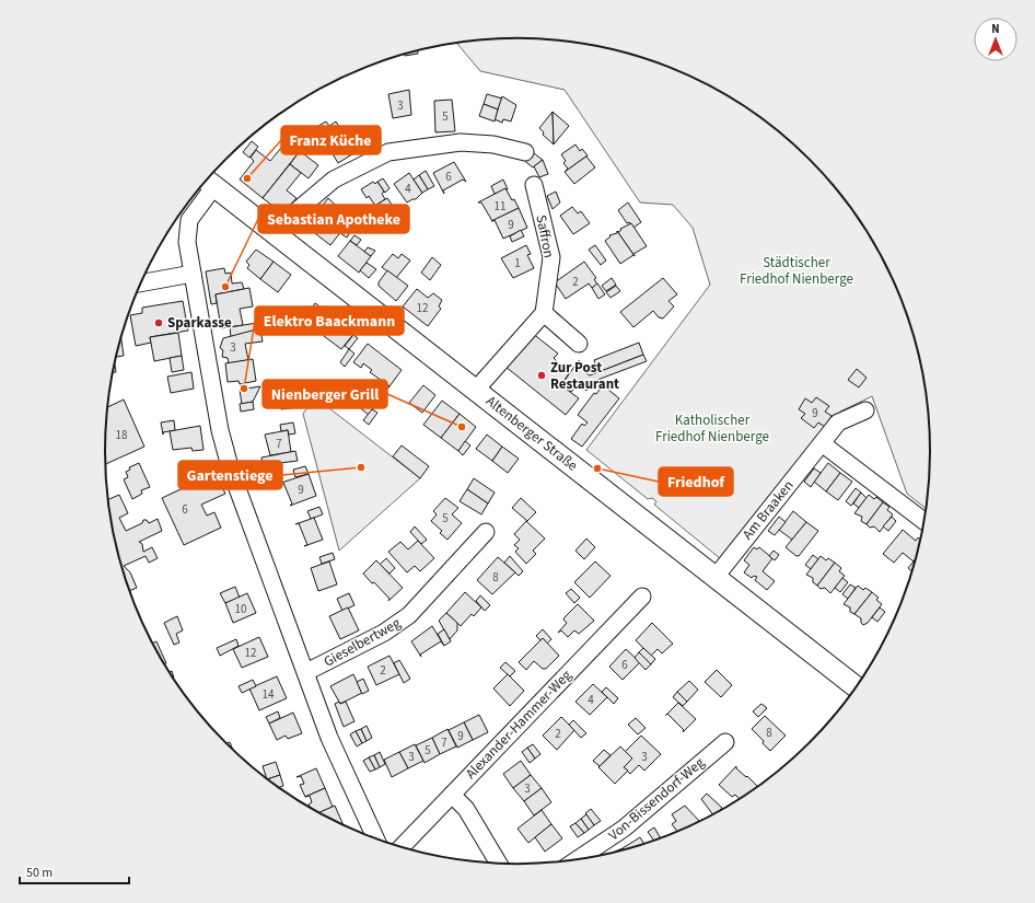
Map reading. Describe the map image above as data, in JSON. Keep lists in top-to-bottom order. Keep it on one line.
{"streets":{"main road":["Altenberger Straße"],"street":["Saffron","Am Braaken","Gieselbertweg","Alexander-Hammer-Weg","Von-Bissendorf-Weg"]},"crossings":[["Altenberger Straße","Am Braaken"]],"parks":["Städtischer Friedhof Nienberge","Katholischer Friedhof Nienberge"],"places":["Franz Küche","Sebastian Apotheke","Sparkasse","Zur Post Restaurant","Elektro Baackmann","Nienberger Grill","Gartenstiege","Friedhof"],"house_numbers":["3","5","6","4","11","9","1","2","12","3","9","18","7","9","6","5","8","10","12","6","2","14","4","8","2","9","7","5","3","3","3"],"scale_bar":"50 m","north":"top"}
